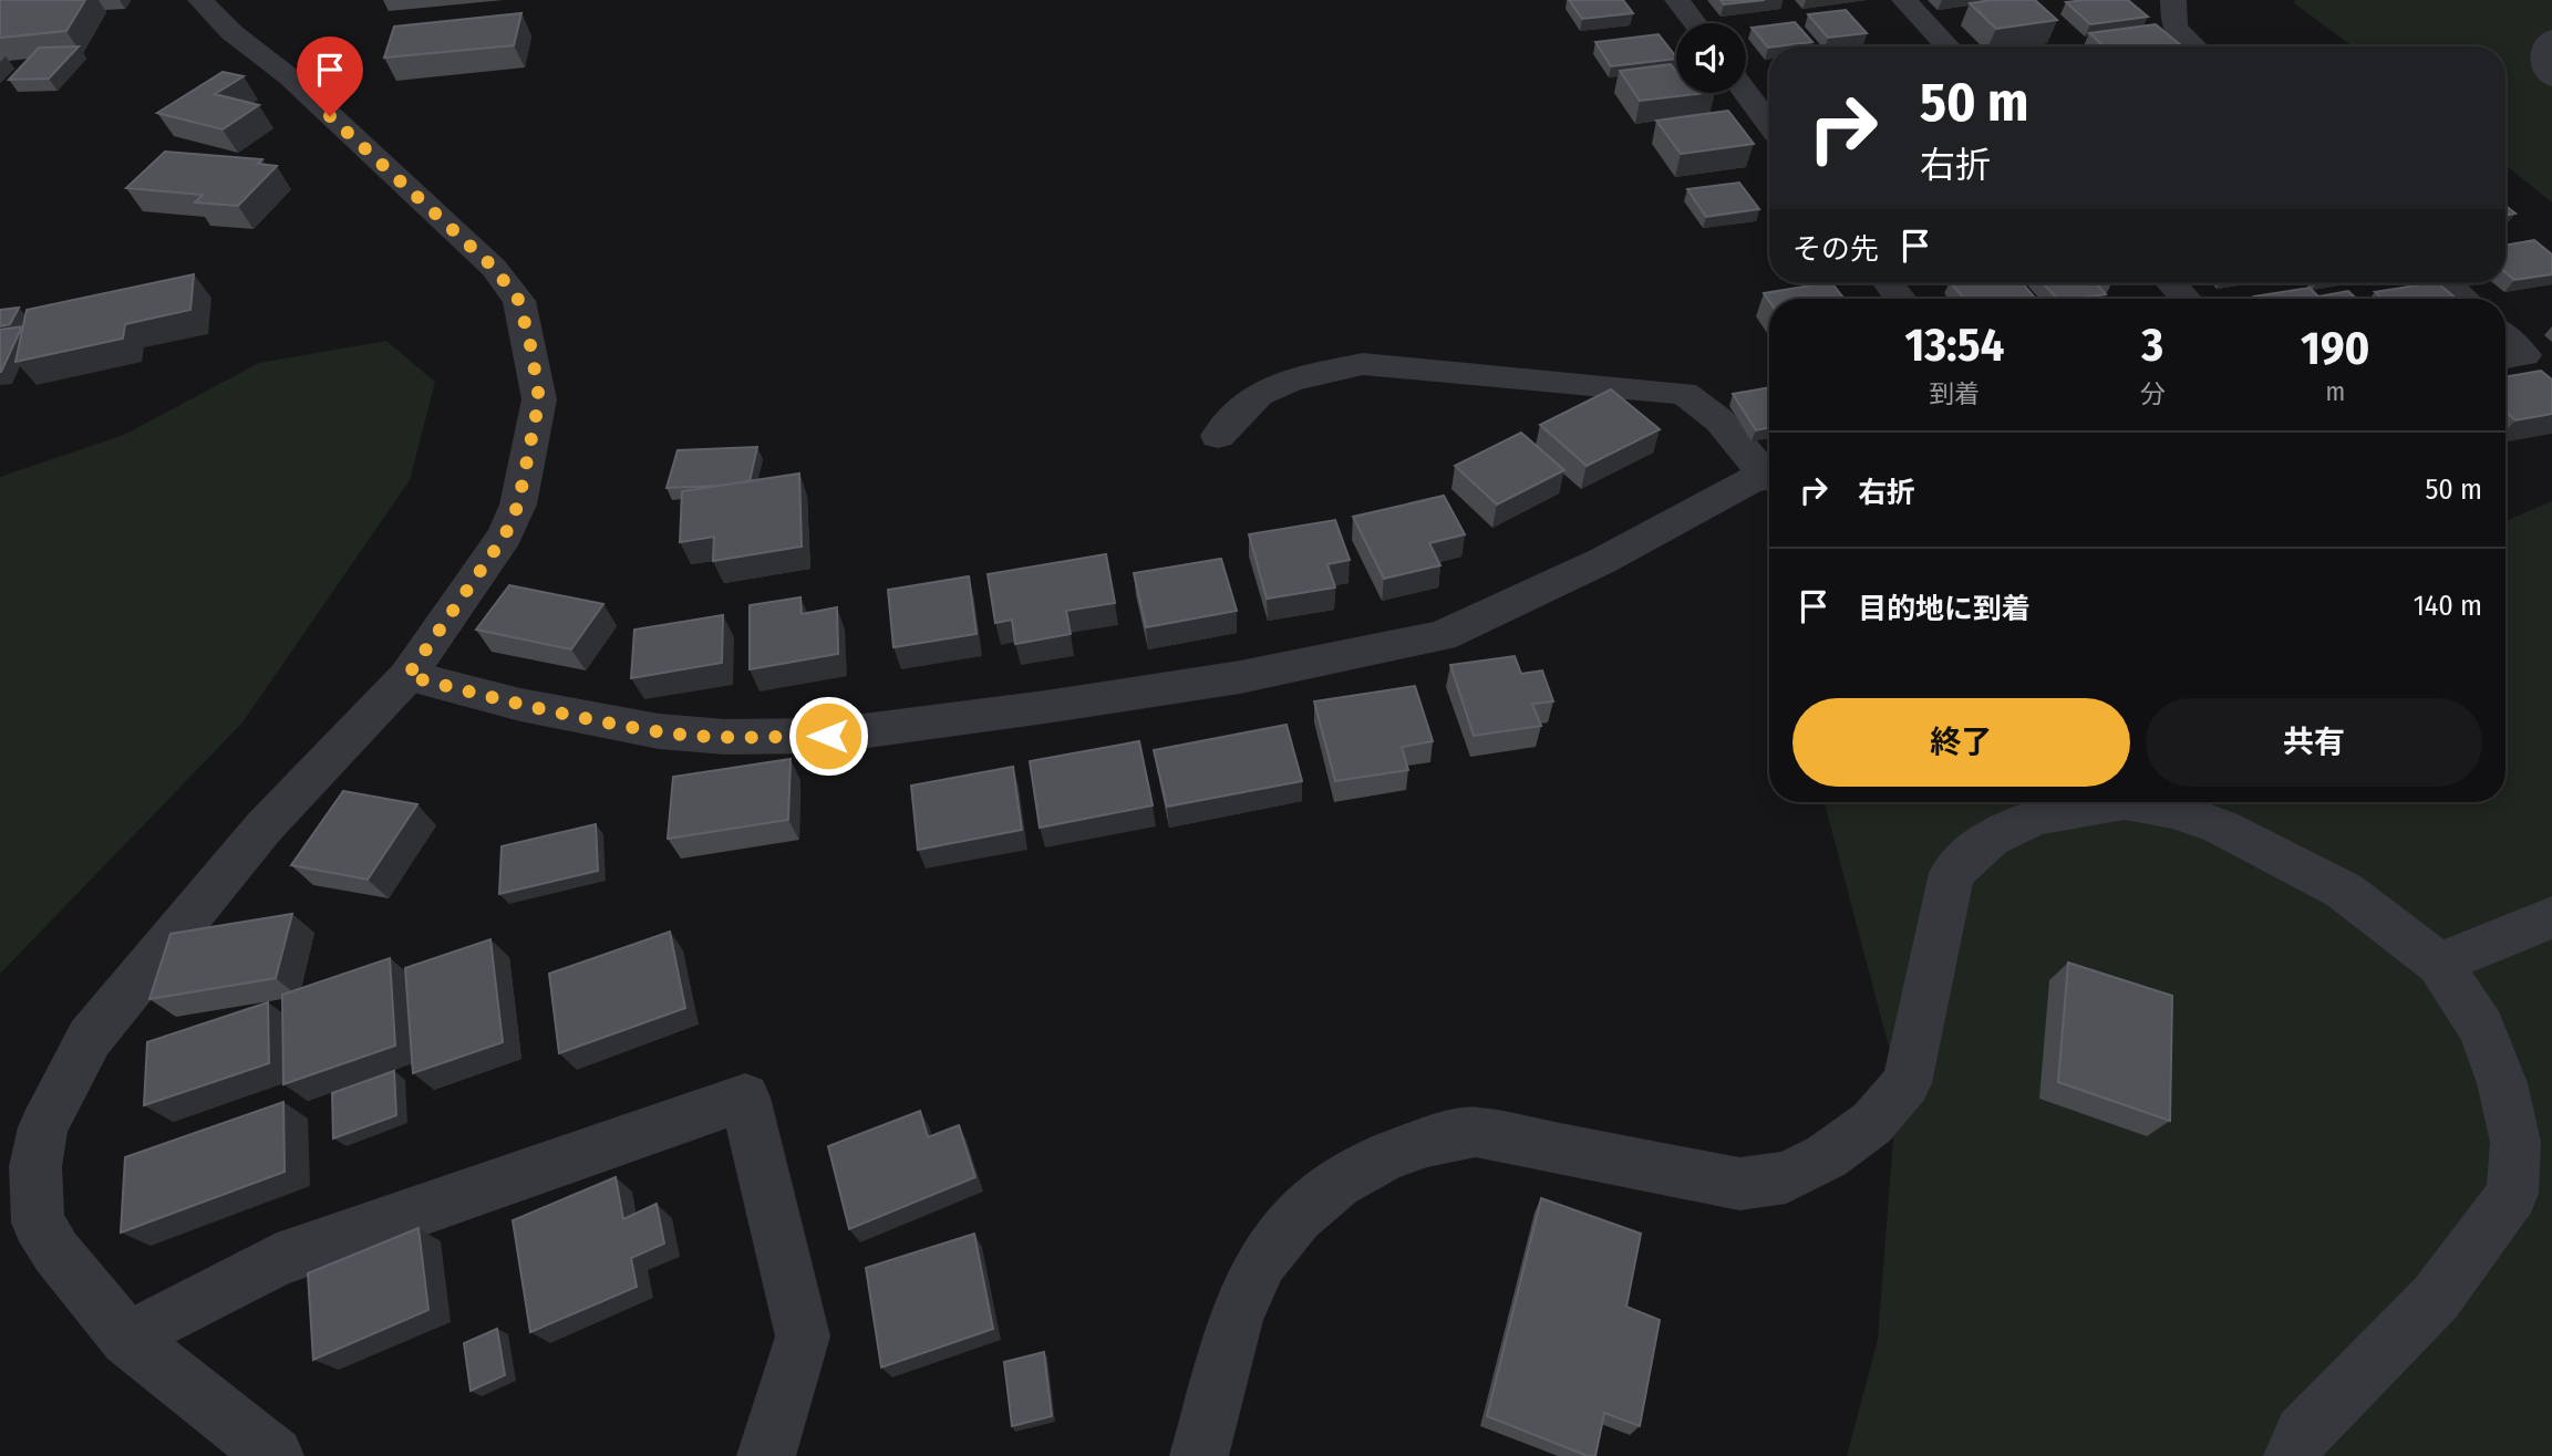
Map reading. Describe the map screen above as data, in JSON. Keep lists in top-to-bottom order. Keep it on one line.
{"page":{"turn":["50 m","右折"],"then":"その先","eta":["13:54","到着","3","分","190","m"],"list":[{"name":"右折","value":"50 m"},{"name":"目的地に到着","value":"140 m"}],"buttons":["終了","共有"]}}
